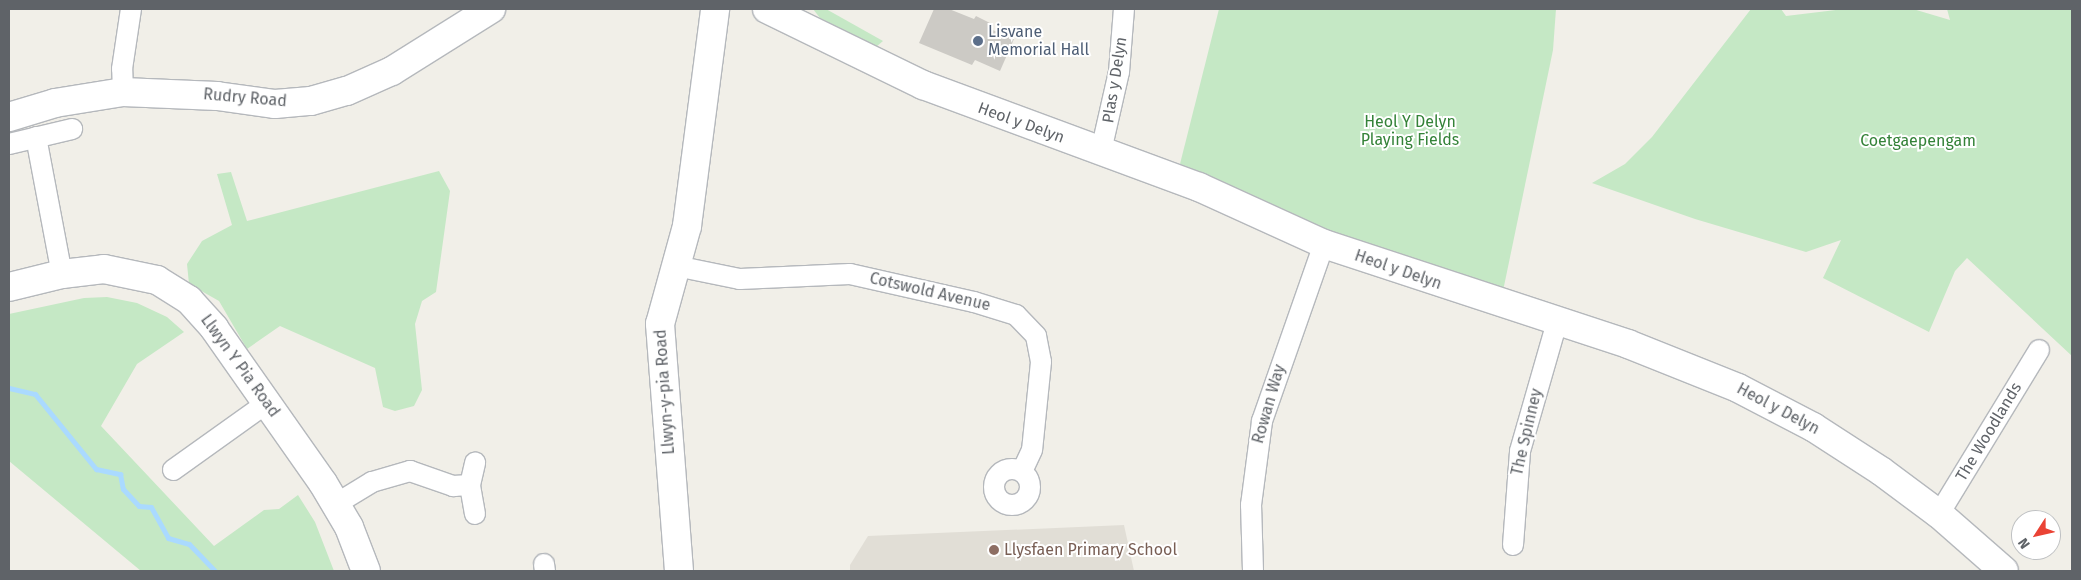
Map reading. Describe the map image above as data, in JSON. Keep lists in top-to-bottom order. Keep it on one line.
{"streets":{"street":["Plas y Delyn","Rudry Road","Heol y Delyn","Cotswold Avenue","Llwyn Y Pia Road","Llwyn-y-pia Road","Rowan Way","The Spinney","The Woodlands"]},"crossings":[["Plas y Delyn","Heol y Delyn"],["Heol y Delyn","Rowan Way"],["Heol y Delyn","The Spinney"],["Heol y Delyn","The Woodlands"],["Cotswold Avenue","Llwyn-y-pia Road"]],"parks":["Heol Y Delyn Playing Fields","Coetgaepengam"],"places":["Lisvane Memorial Hall","Llysfaen Primary School"],"north":"bottom left"}
